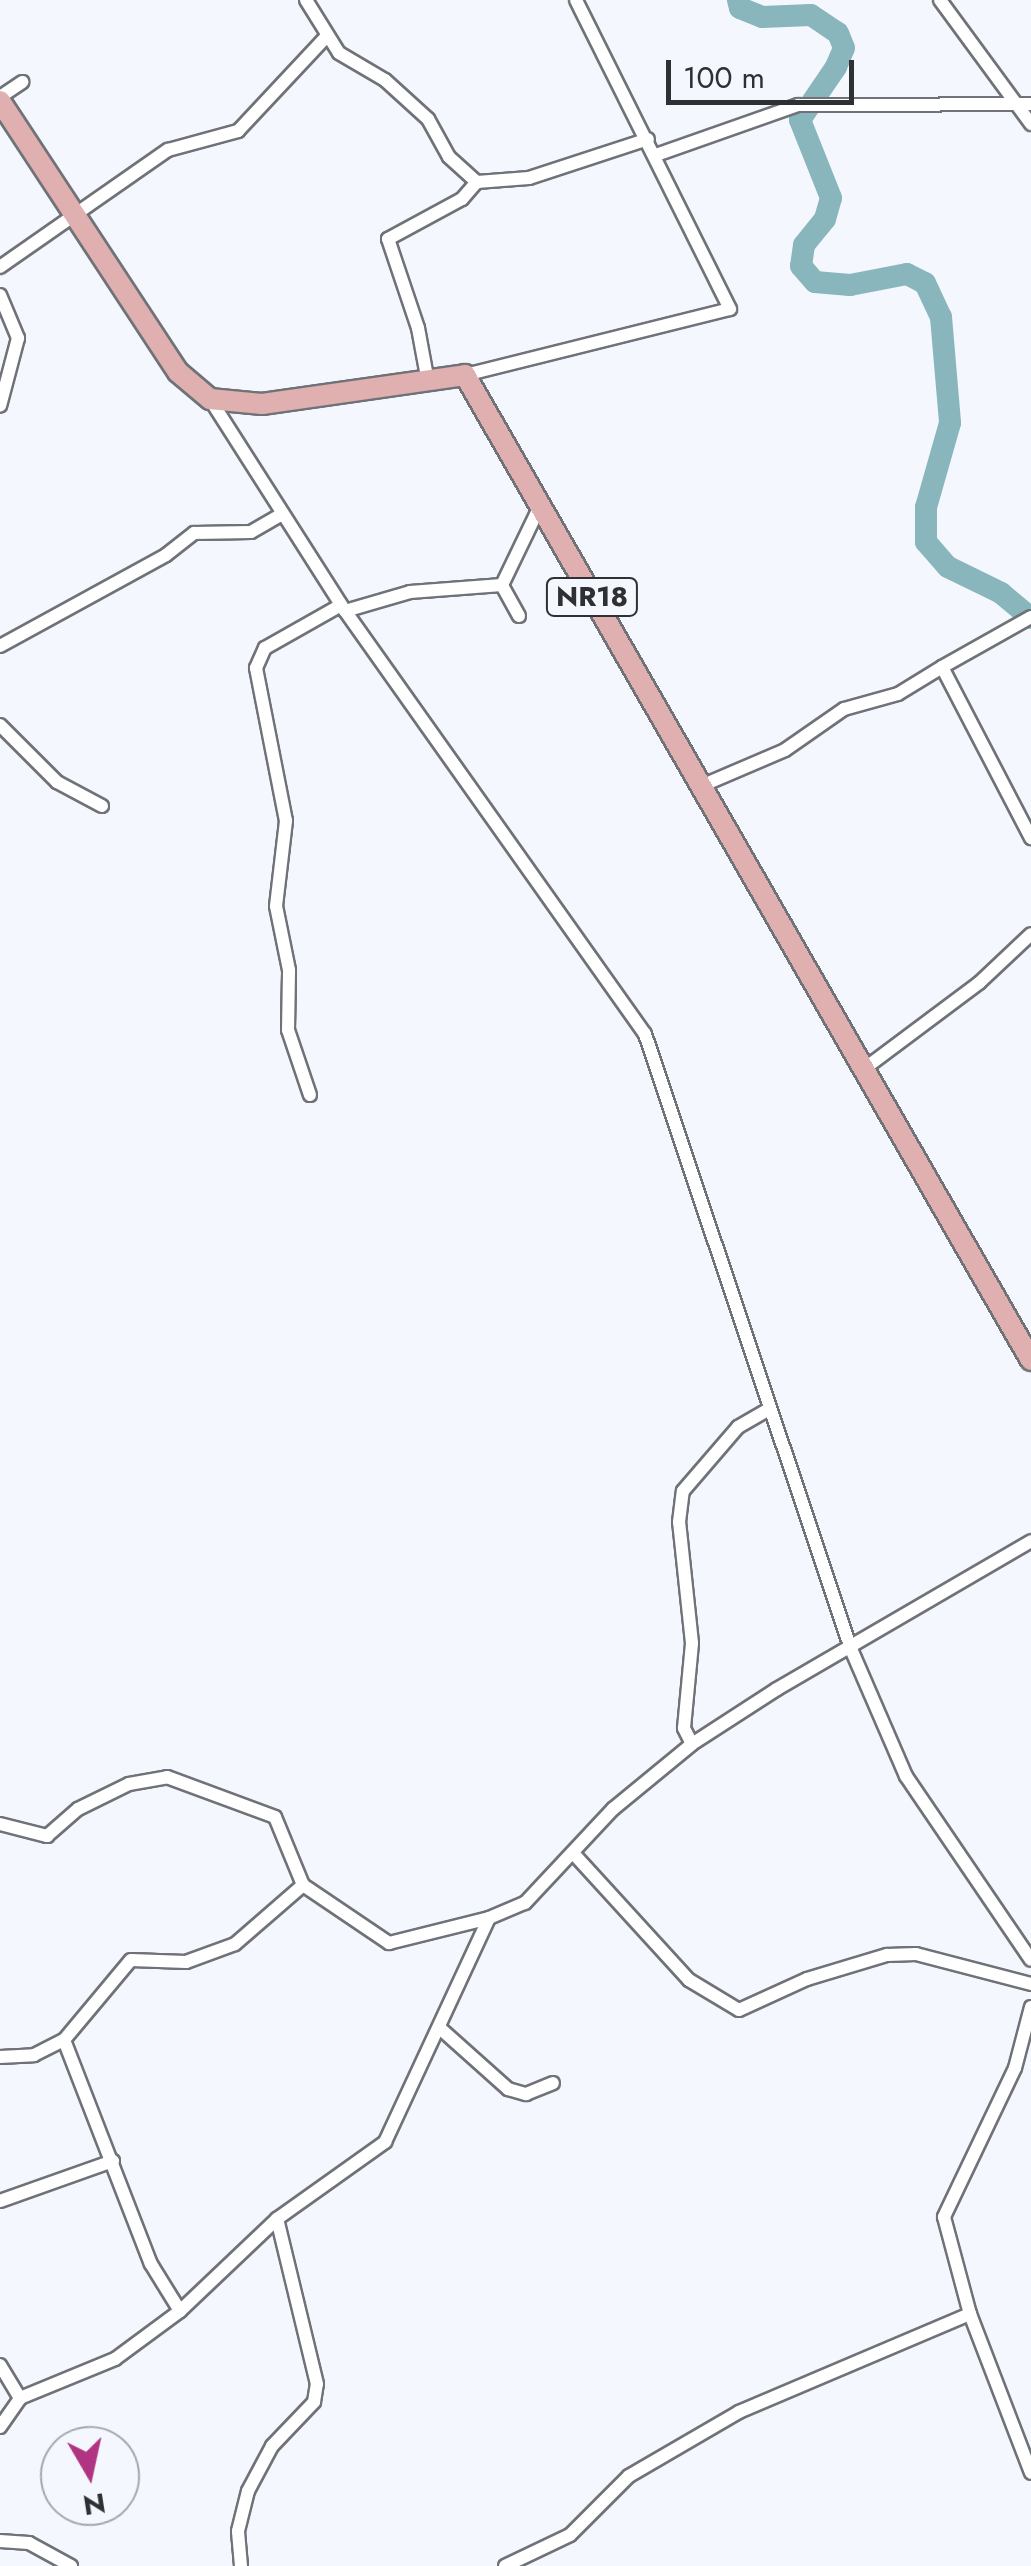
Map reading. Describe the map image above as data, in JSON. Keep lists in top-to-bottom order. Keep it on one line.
{"streets":{"main road":["NR18"]},"scale_bar":"100 m","north":"bottom"}
